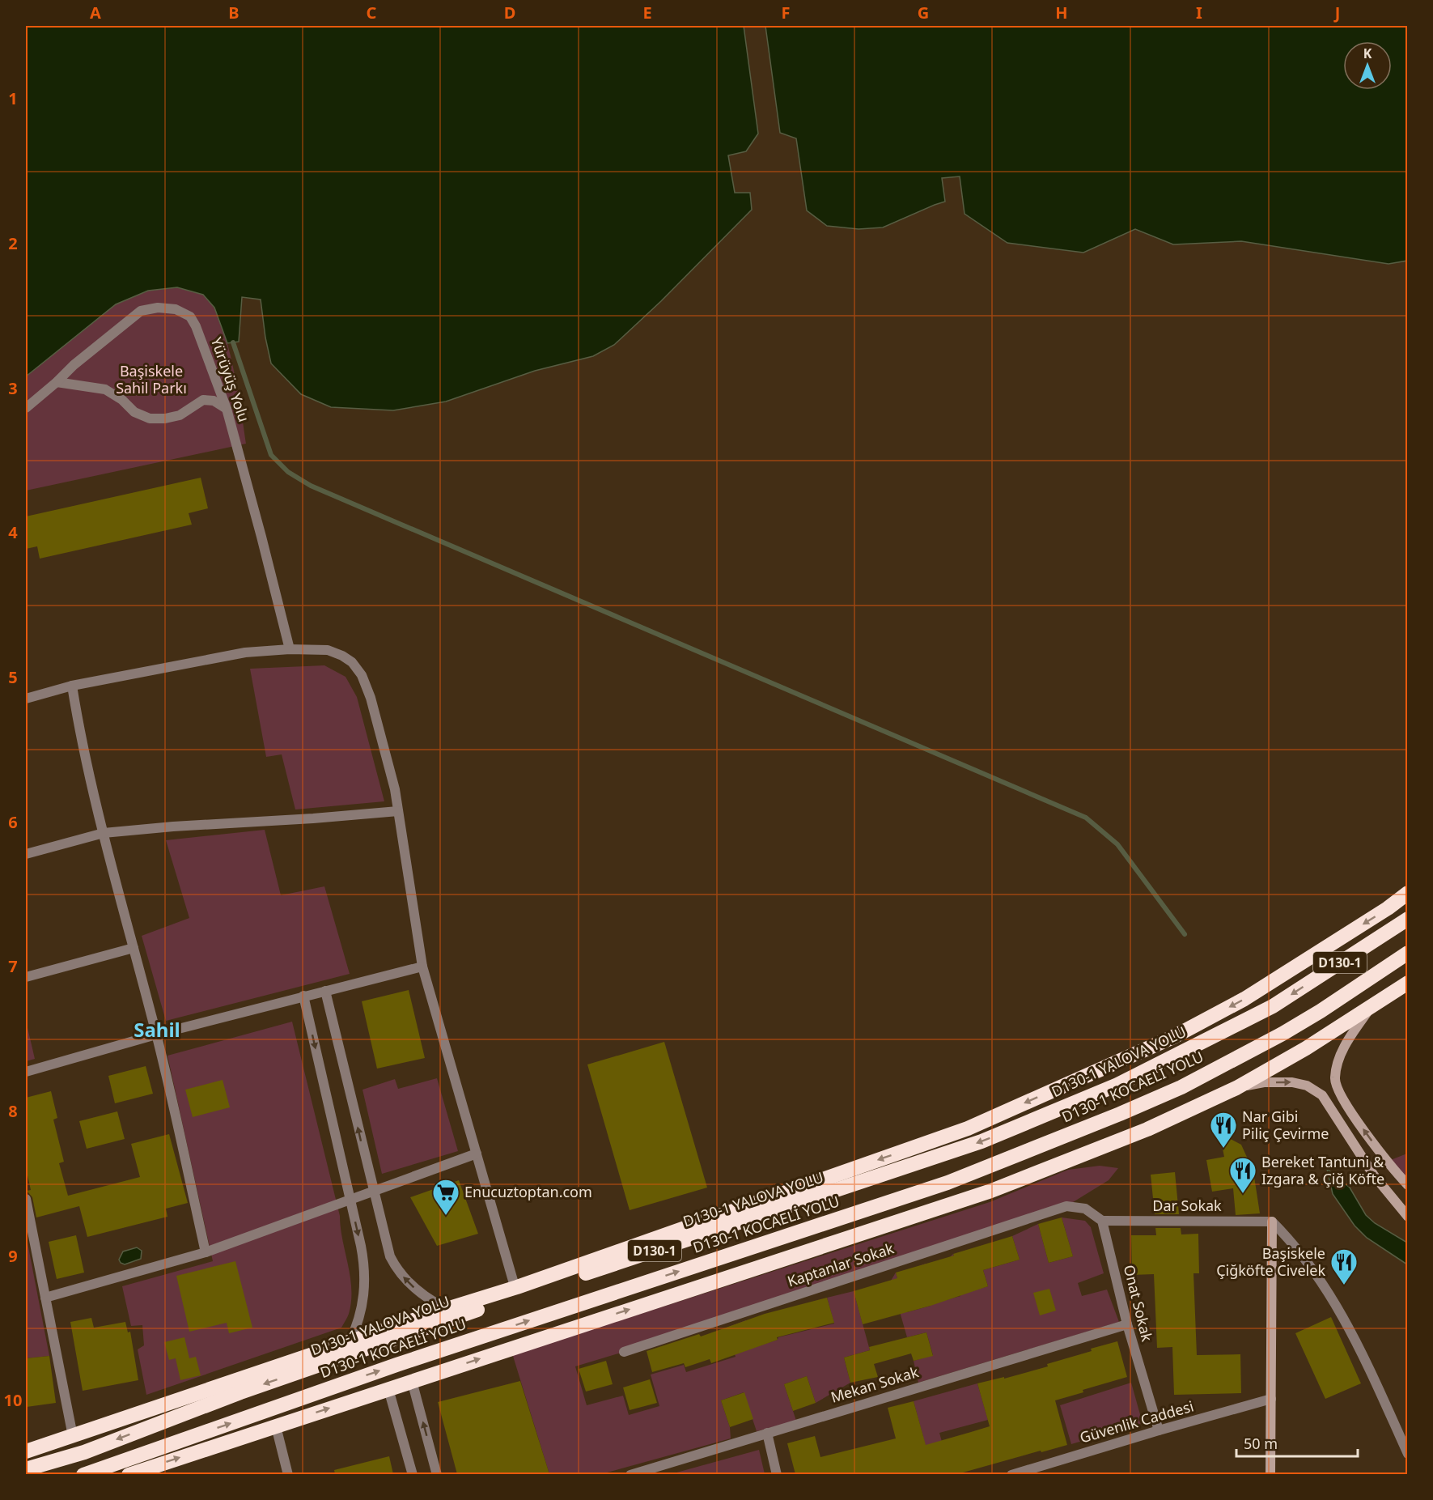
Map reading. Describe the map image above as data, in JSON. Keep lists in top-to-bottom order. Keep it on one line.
{"streets":{"highway":["D130-1","D130-1 YALOVA YOLU","D130-1 KOCAELİ YOLU"],"street":["Yürüyüş Yolu","Dar Sokak","Kaptanlar Sokak","Onat Sokak","Mekan Sokak","Güvenlik Caddesi"]},"crossings":[["Dar Sokak","Kaptanlar Sokak"],["Dar Sokak","Onat Sokak"],["Kaptanlar Sokak","Onat Sokak"],["Onat Sokak","Mekan Sokak"],["Onat Sokak","Güvenlik Caddesi"]],"districts":["Sahil"],"parks":["Başiskele Sahil Parkı"],"places":{"restaurant":["Nar Gibi Piliç Çevirme","Bereket Tantuni & Izgara & Çiğ Köfte","Başiskele Çiğköfte Civelek"],"supermarket":["Enucuztoptan.com"]},"scale_bar":"50 m","north":"top","grid":{"columns":["A","B","C","D","E","F","G","H","I","J"],"rows":["1","2","3","4","5","6","7","8","9","10"]}}
